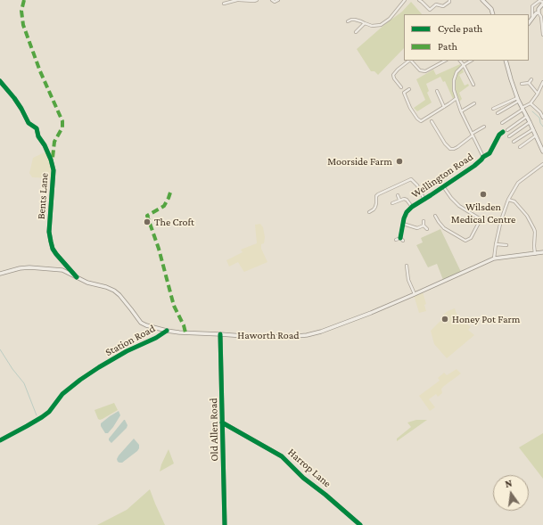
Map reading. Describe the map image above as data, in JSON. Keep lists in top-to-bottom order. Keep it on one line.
{"streets":{"street":["Wellington Road","Bents Lane","Haworth Road","Station Road","Old Allen Road","Harrop Lane"]},"crossings":[["Bents Lane","Haworth Road"],["Haworth Road","Station Road"],["Haworth Road","Old Allen Road"],["Old Allen Road","Harrop Lane"]],"places":["Moorside Farm","Wilsden Medical Centre","The Croft","Honey Pot Farm"],"legend":["Cycle path","Path"],"north":"top"}
